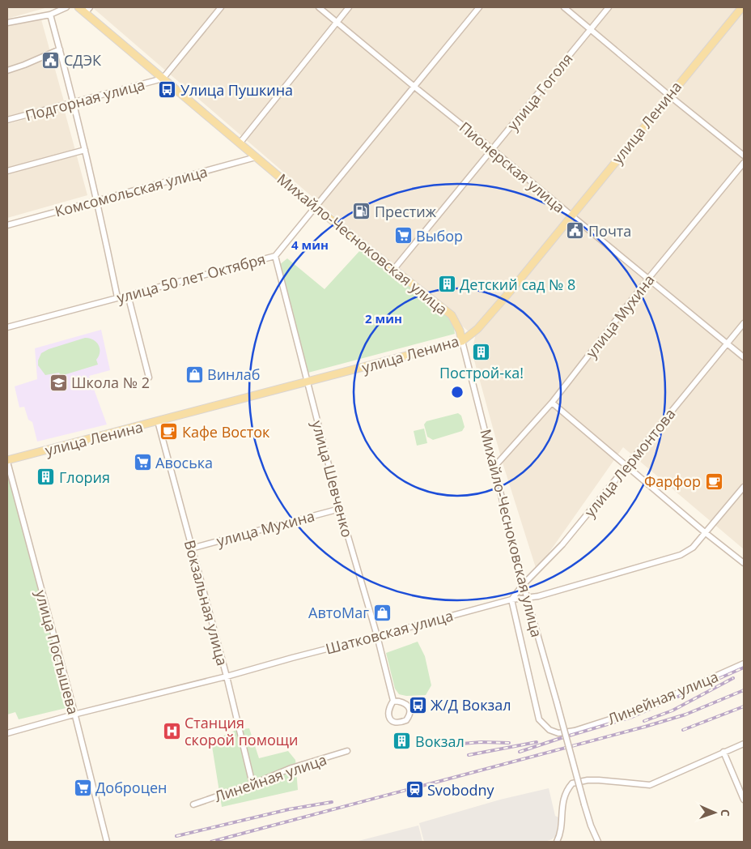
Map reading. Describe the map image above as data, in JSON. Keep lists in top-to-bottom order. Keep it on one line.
{"streets":{"main road":["улица Ленина","Михайло-Чесноковская улица"],"street":["улица Гоголя","Подгорная улица","Пионерская улица","Комсомольская улица","улица 50 лет Октября","улица Мухина","улица Лермонтова","улица Шевченко","Вокзальная улица","Шатковская улица","улица Постышева","Линейная улица"]},"crossings":[["улица Гоголя","Пионерская улица"],["улица Гоголя","Михайло-Чесноковская улица"],["Подгорная улица","Михайло-Чесноковская улица"],["улица Ленина","Пионерская улица"],["улица Ленина","Михайло-Чесноковская улица"],["улица Ленина","улица Шевченко"],["улица Ленина","Вокзальная улица"],["улица Ленина","улица Постышева"],["Пионерская улица","улица 50 лет Октября"],["Пионерская улица","улица Мухина"],["Пионерская улица","улица Лермонтова"],["Комсомольская улица","Михайло-Чесноковская улица"],["Михайло-Чесноковская улица","улица 50 лет Октября"],["Михайло-Чесноковская улица","улица Мухина"],["Михайло-Чесноковская улица","улица Лермонтова"],["Михайло-Чесноковская улица","Шатковская улица"],["улица 50 лет Октября","улица Шевченко"],["улица Мухина","улица Шевченко"],["улица Мухина","Вокзальная улица"],["улица Лермонтова","Шатковская улица"],["улица Лермонтова","Линейная улица"],["улица Шевченко","Шатковская улица"],["Вокзальная улица","Шатковская улица"],["Вокзальная улица","Линейная улица"],["Шатковская улица","улица Постышева"],["Шатковская улица","Линейная улица"]],"places":{"public building":["СДЭК","Почта"],"bus stop":["Улица Пушкина","Ж/Д Вокзал"],"fuel station":["Престиж"],"supermarket":["Выбор","Авоська","Доброцен"],"building":["Детский сад № 8","Построй-ка!","Глория","Вокзал"],"shop":["Винлаб","АвтоМаг"],"school or university":["Школа № 2"],"cafe":["Кафе Восток","Фарфор"],"hospital":["Станция скорой помощи"],"station":["Svobodny"]},"north":"right","rings":["4 мин","2 мин"]}
